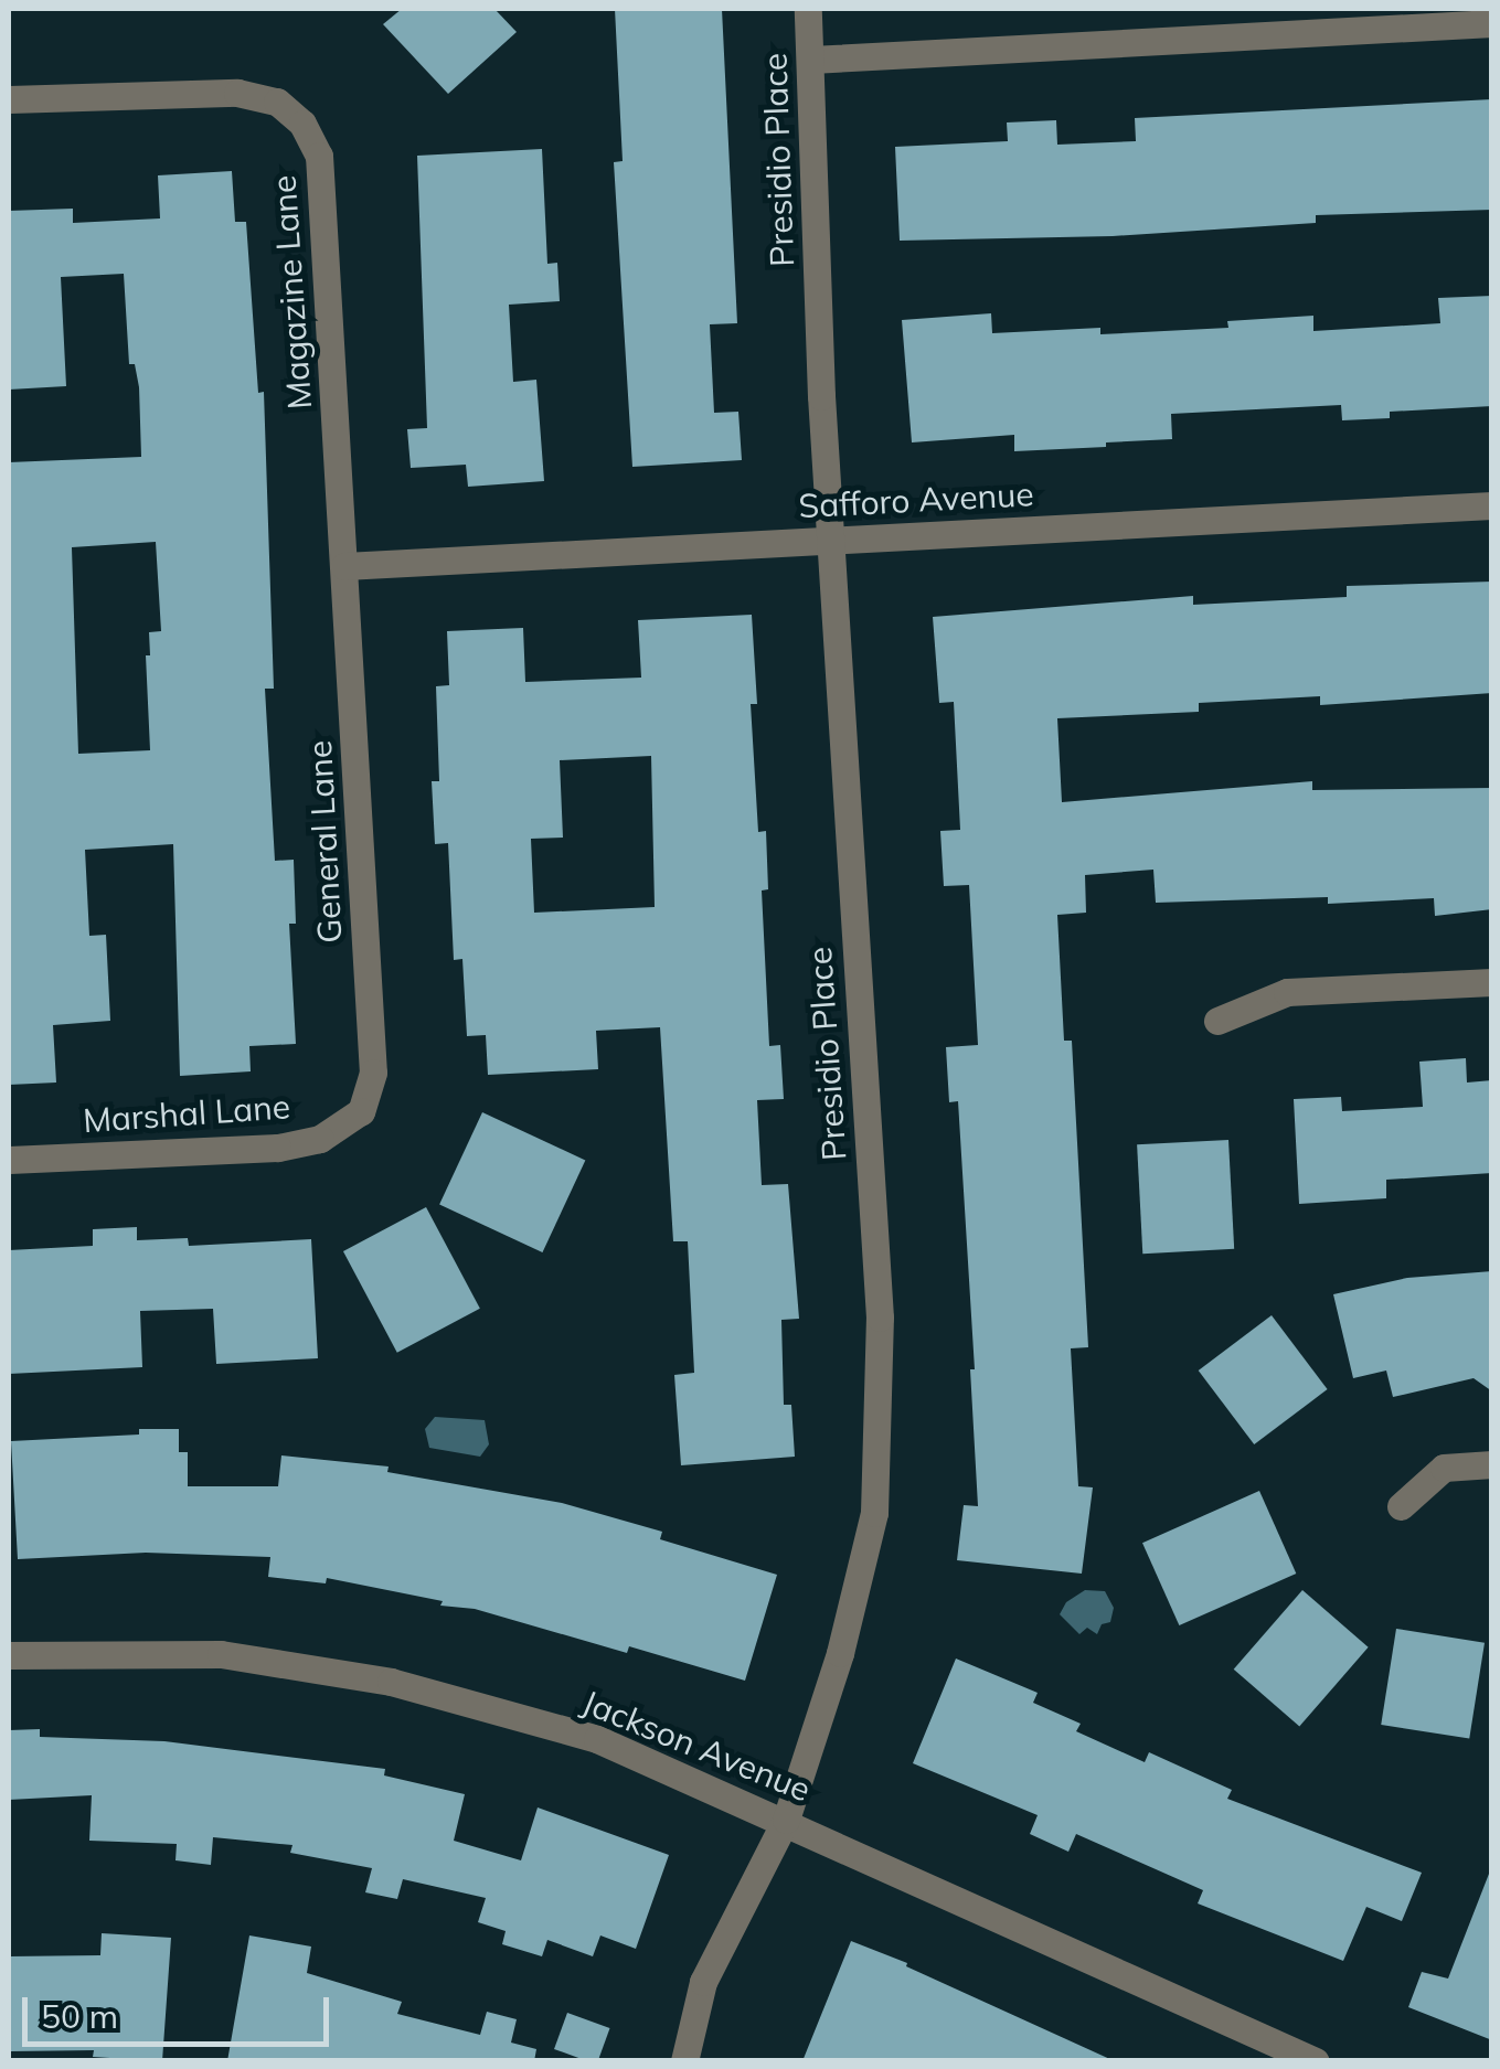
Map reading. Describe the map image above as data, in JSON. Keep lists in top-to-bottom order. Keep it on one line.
{"streets":{"street":["Presidio Place","Magazine Lane","Safforo Avenue","General Lane","Marshal Lane","Jackson Avenue"]},"crossings":[["Presidio Place","Safforo Avenue"],["Presidio Place","Jackson Avenue"],["Magazine Lane","Safforo Avenue"],["Magazine Lane","General Lane"],["Safforo Avenue","General Lane"],["General Lane","Marshal Lane"]],"scale_bar":"50 m"}
